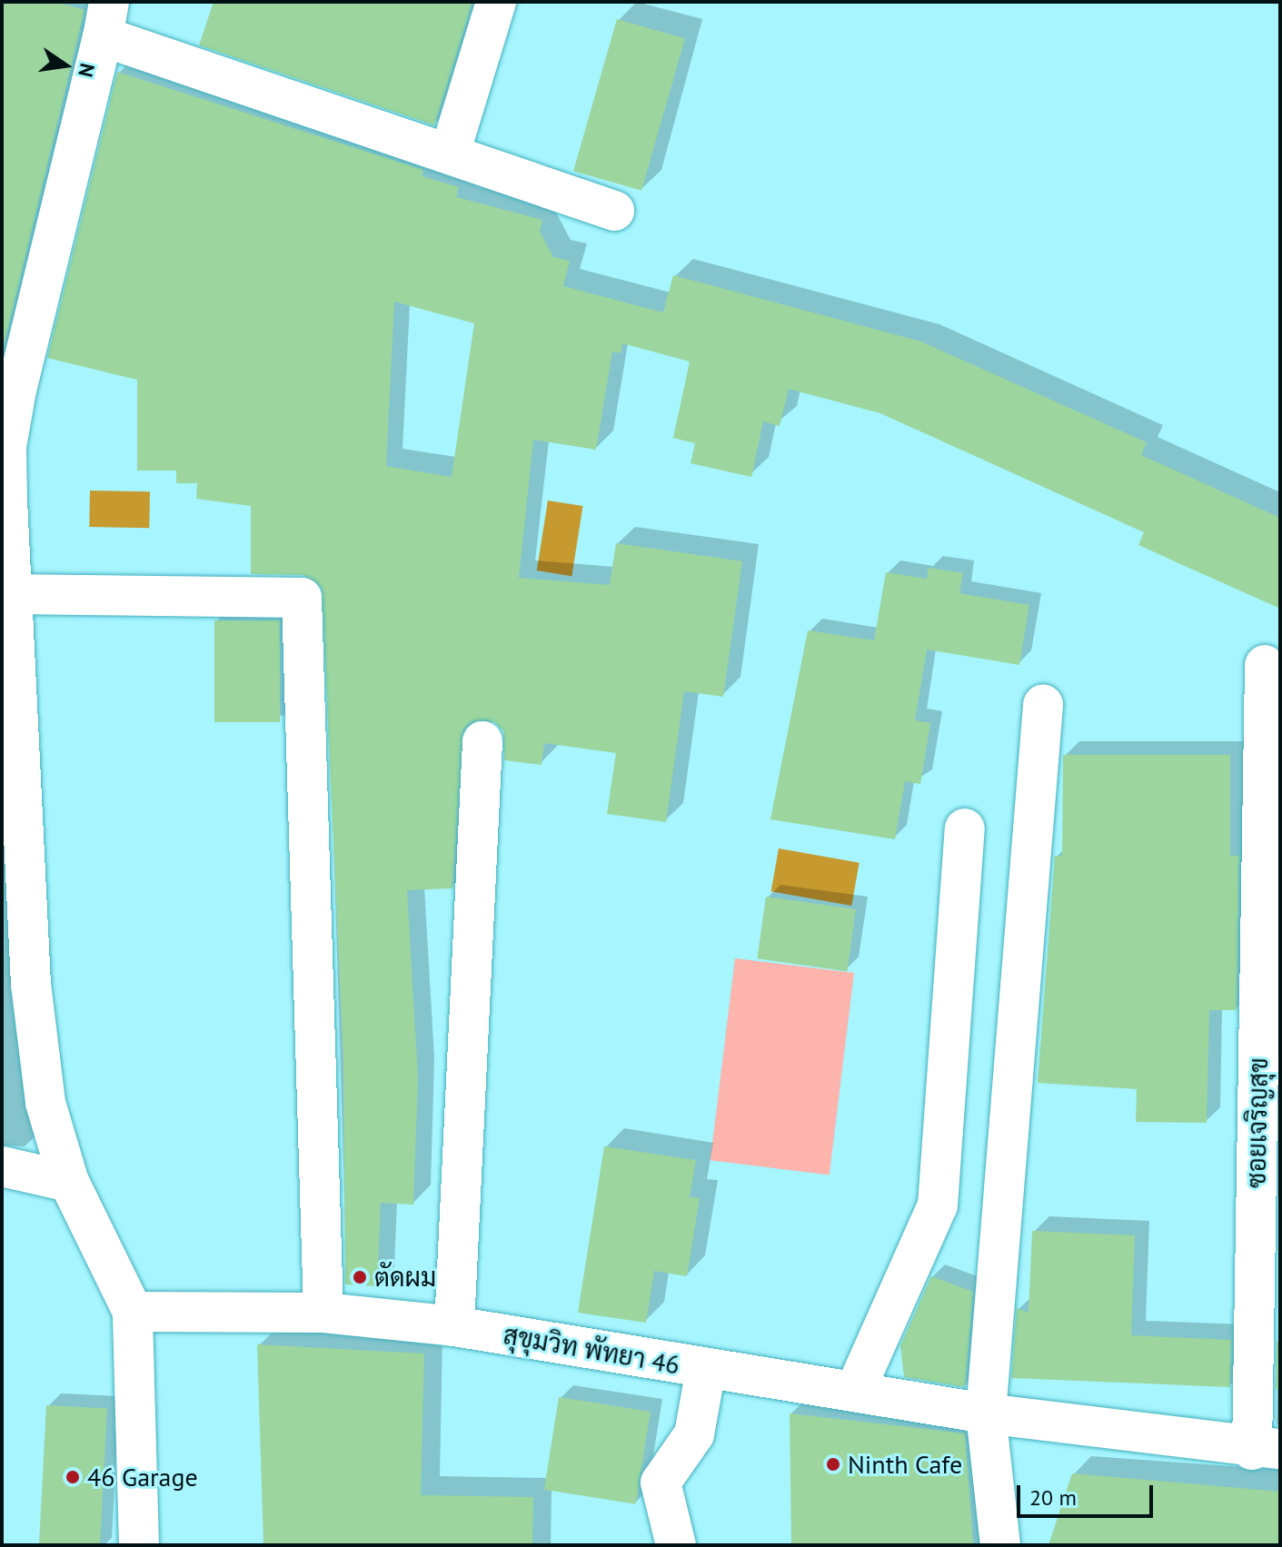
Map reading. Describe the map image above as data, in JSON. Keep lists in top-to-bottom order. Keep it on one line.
{"streets":{"street":["ซอยเจริญสุข","สุขุมวิท พัทยา 46"]},"crossings":[["ซอยเจริญสุข","สุขุมวิท พัทยา 46"]],"places":["ตัดผม","Ninth Cafe","46 Garage"],"scale_bar":"20 m","north":"right"}
